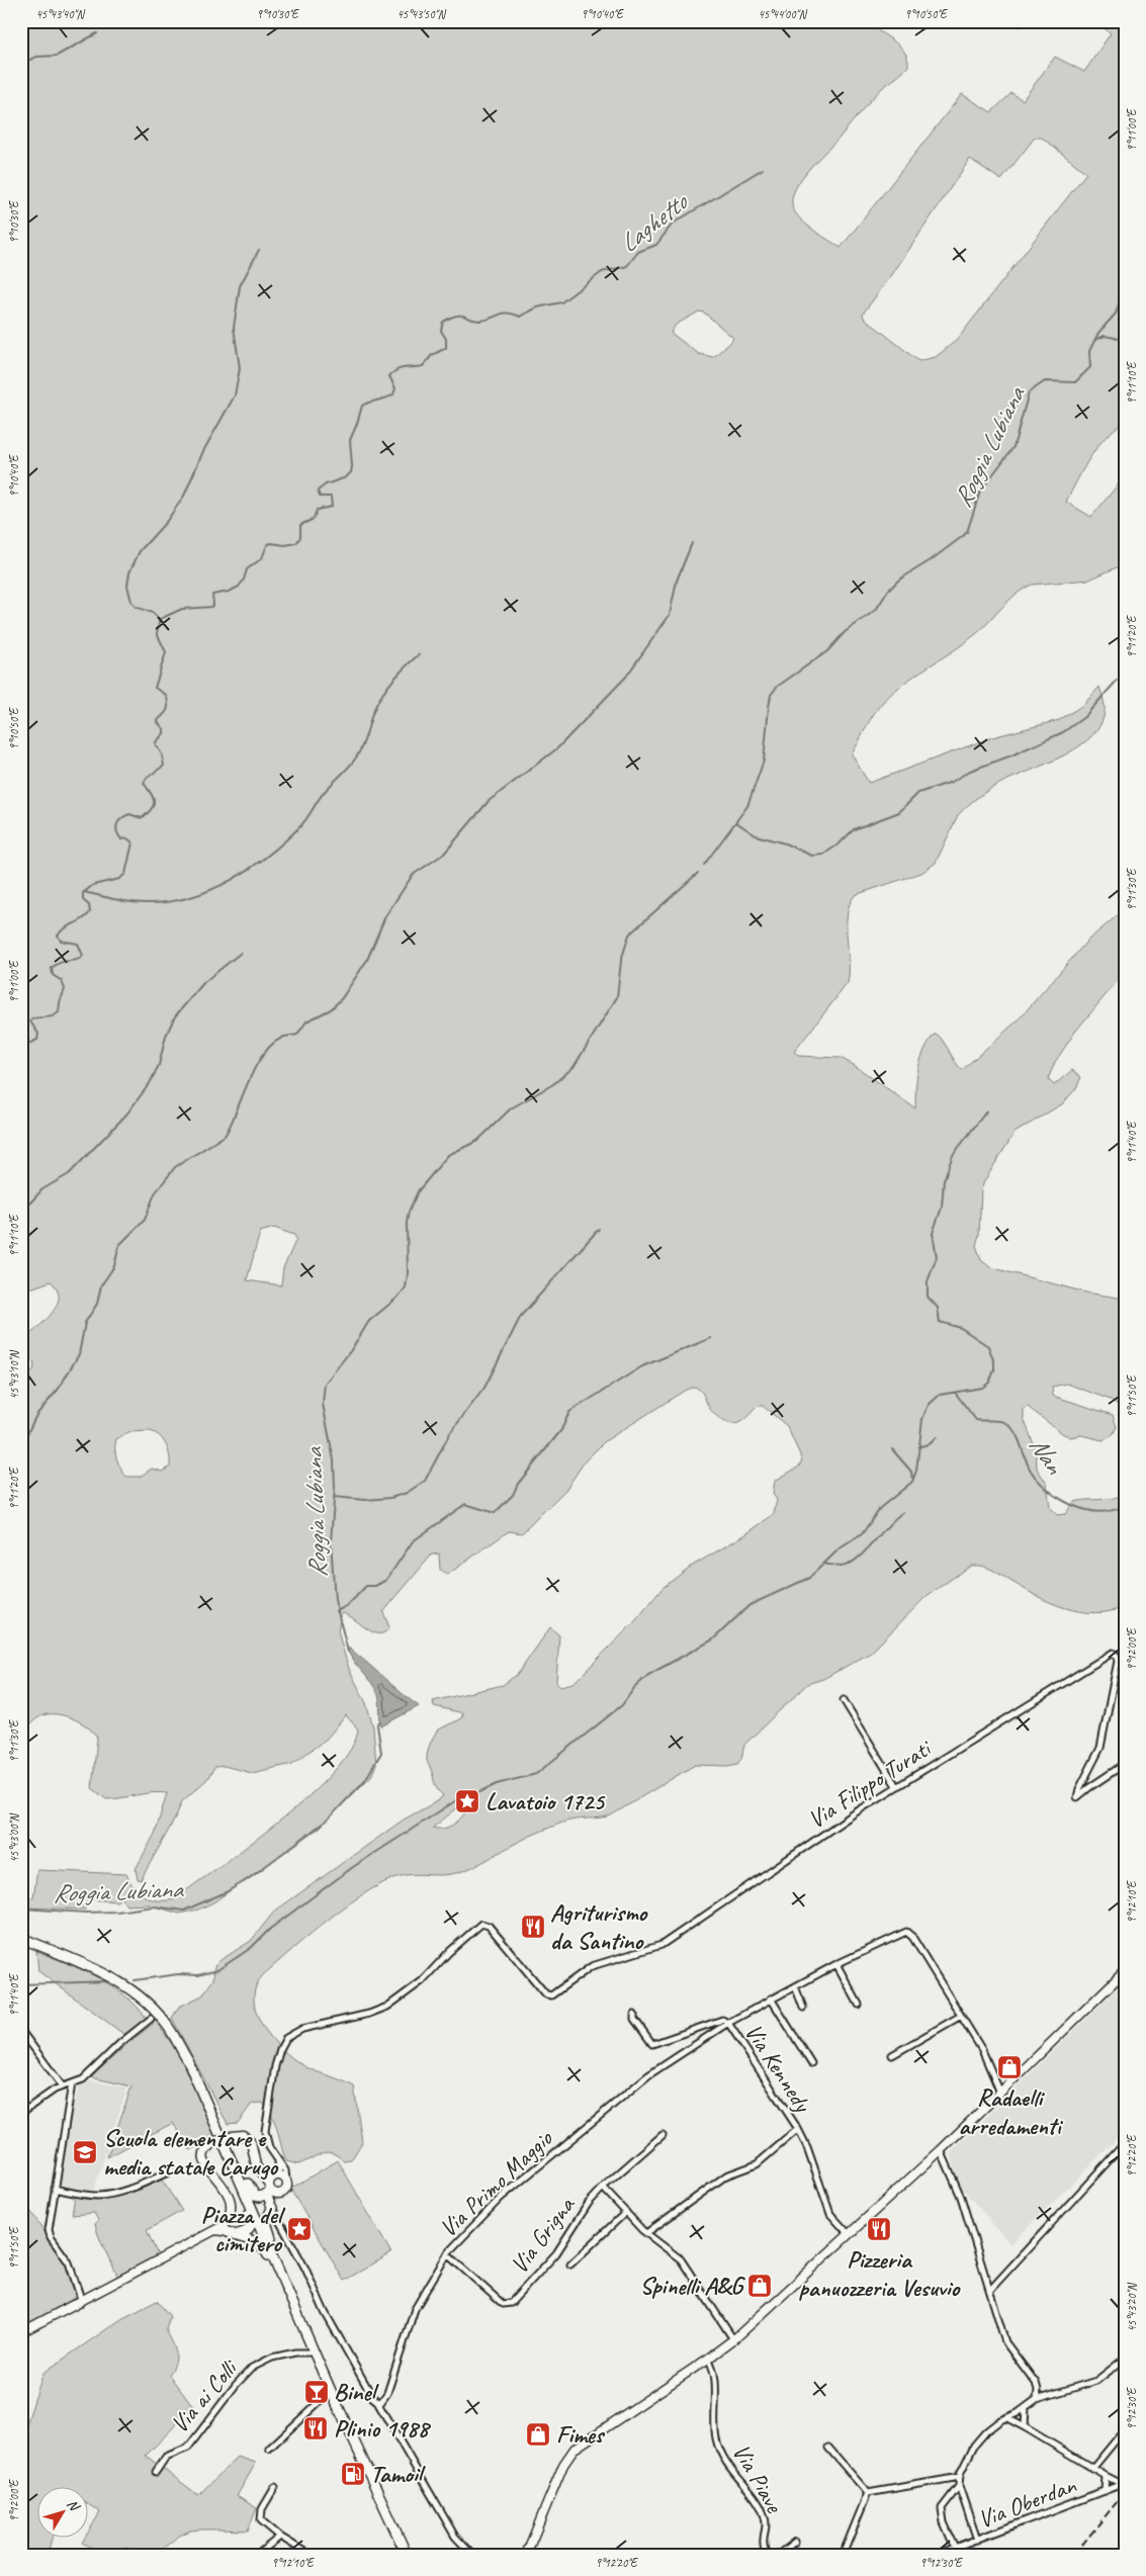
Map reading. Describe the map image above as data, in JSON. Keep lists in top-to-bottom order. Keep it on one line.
{"streets":{"street":["Via Filippo Turati","Via Kennedy","Via Primo Maggio","Via Grigna","Via ai Colli","Via Piave","Via Oberdan"]},"crossings":[["Via Kennedy","Via Primo Maggio"],["Via Primo Maggio","Via Grigna"]],"water":["Laghetto","Roggia Lubiana","Nan"],"places":{"place":["Lavatoio 1725","Piazza del cimitero"],"restaurant":["Agriturismo da Santino","Pizzeria panuozzeria Vesuvio","Plinio 1988"],"shop":["Radaelli arredamenti","Spinelli A&G","Fimes"],"school or university":["Scuola elementare e media statale Carugo"],"bar":["Binel"],"fuel station":["Tamoil"]},"north":"top right","coordinates":["45°43'40\"N","9°10'30\"E","45°43'50\"N","9°10'40\"E","45°44'00\"N","9°10'50\"E","9°11'00\"E","9°11'10\"E","9°11'20\"E","9°11'30\"E","9°11'40\"E","45°43'10\"N","9°11'50\"E","9°12'00\"E","45°43'00\"N","9°12'10\"E","9°12'20\"E","45°43'20\"N","9°12'30\"E"]}
